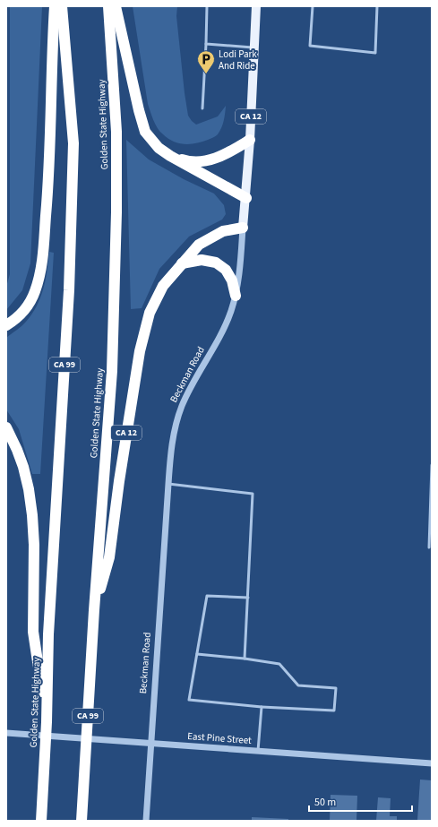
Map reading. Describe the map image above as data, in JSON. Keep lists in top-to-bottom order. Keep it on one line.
{"streets":{"highway":["CA 12","Golden State Highway","CA 99"],"main road":["Beckman Road"],"street":["East Pine Street"]},"crossings":[["CA 12","Golden State Highway"],["CA 12","Beckman Road"],["Beckman Road","East Pine Street"]],"places":{"parking":["Lodi Park And Ride"]},"scale_bar":"50 m"}
